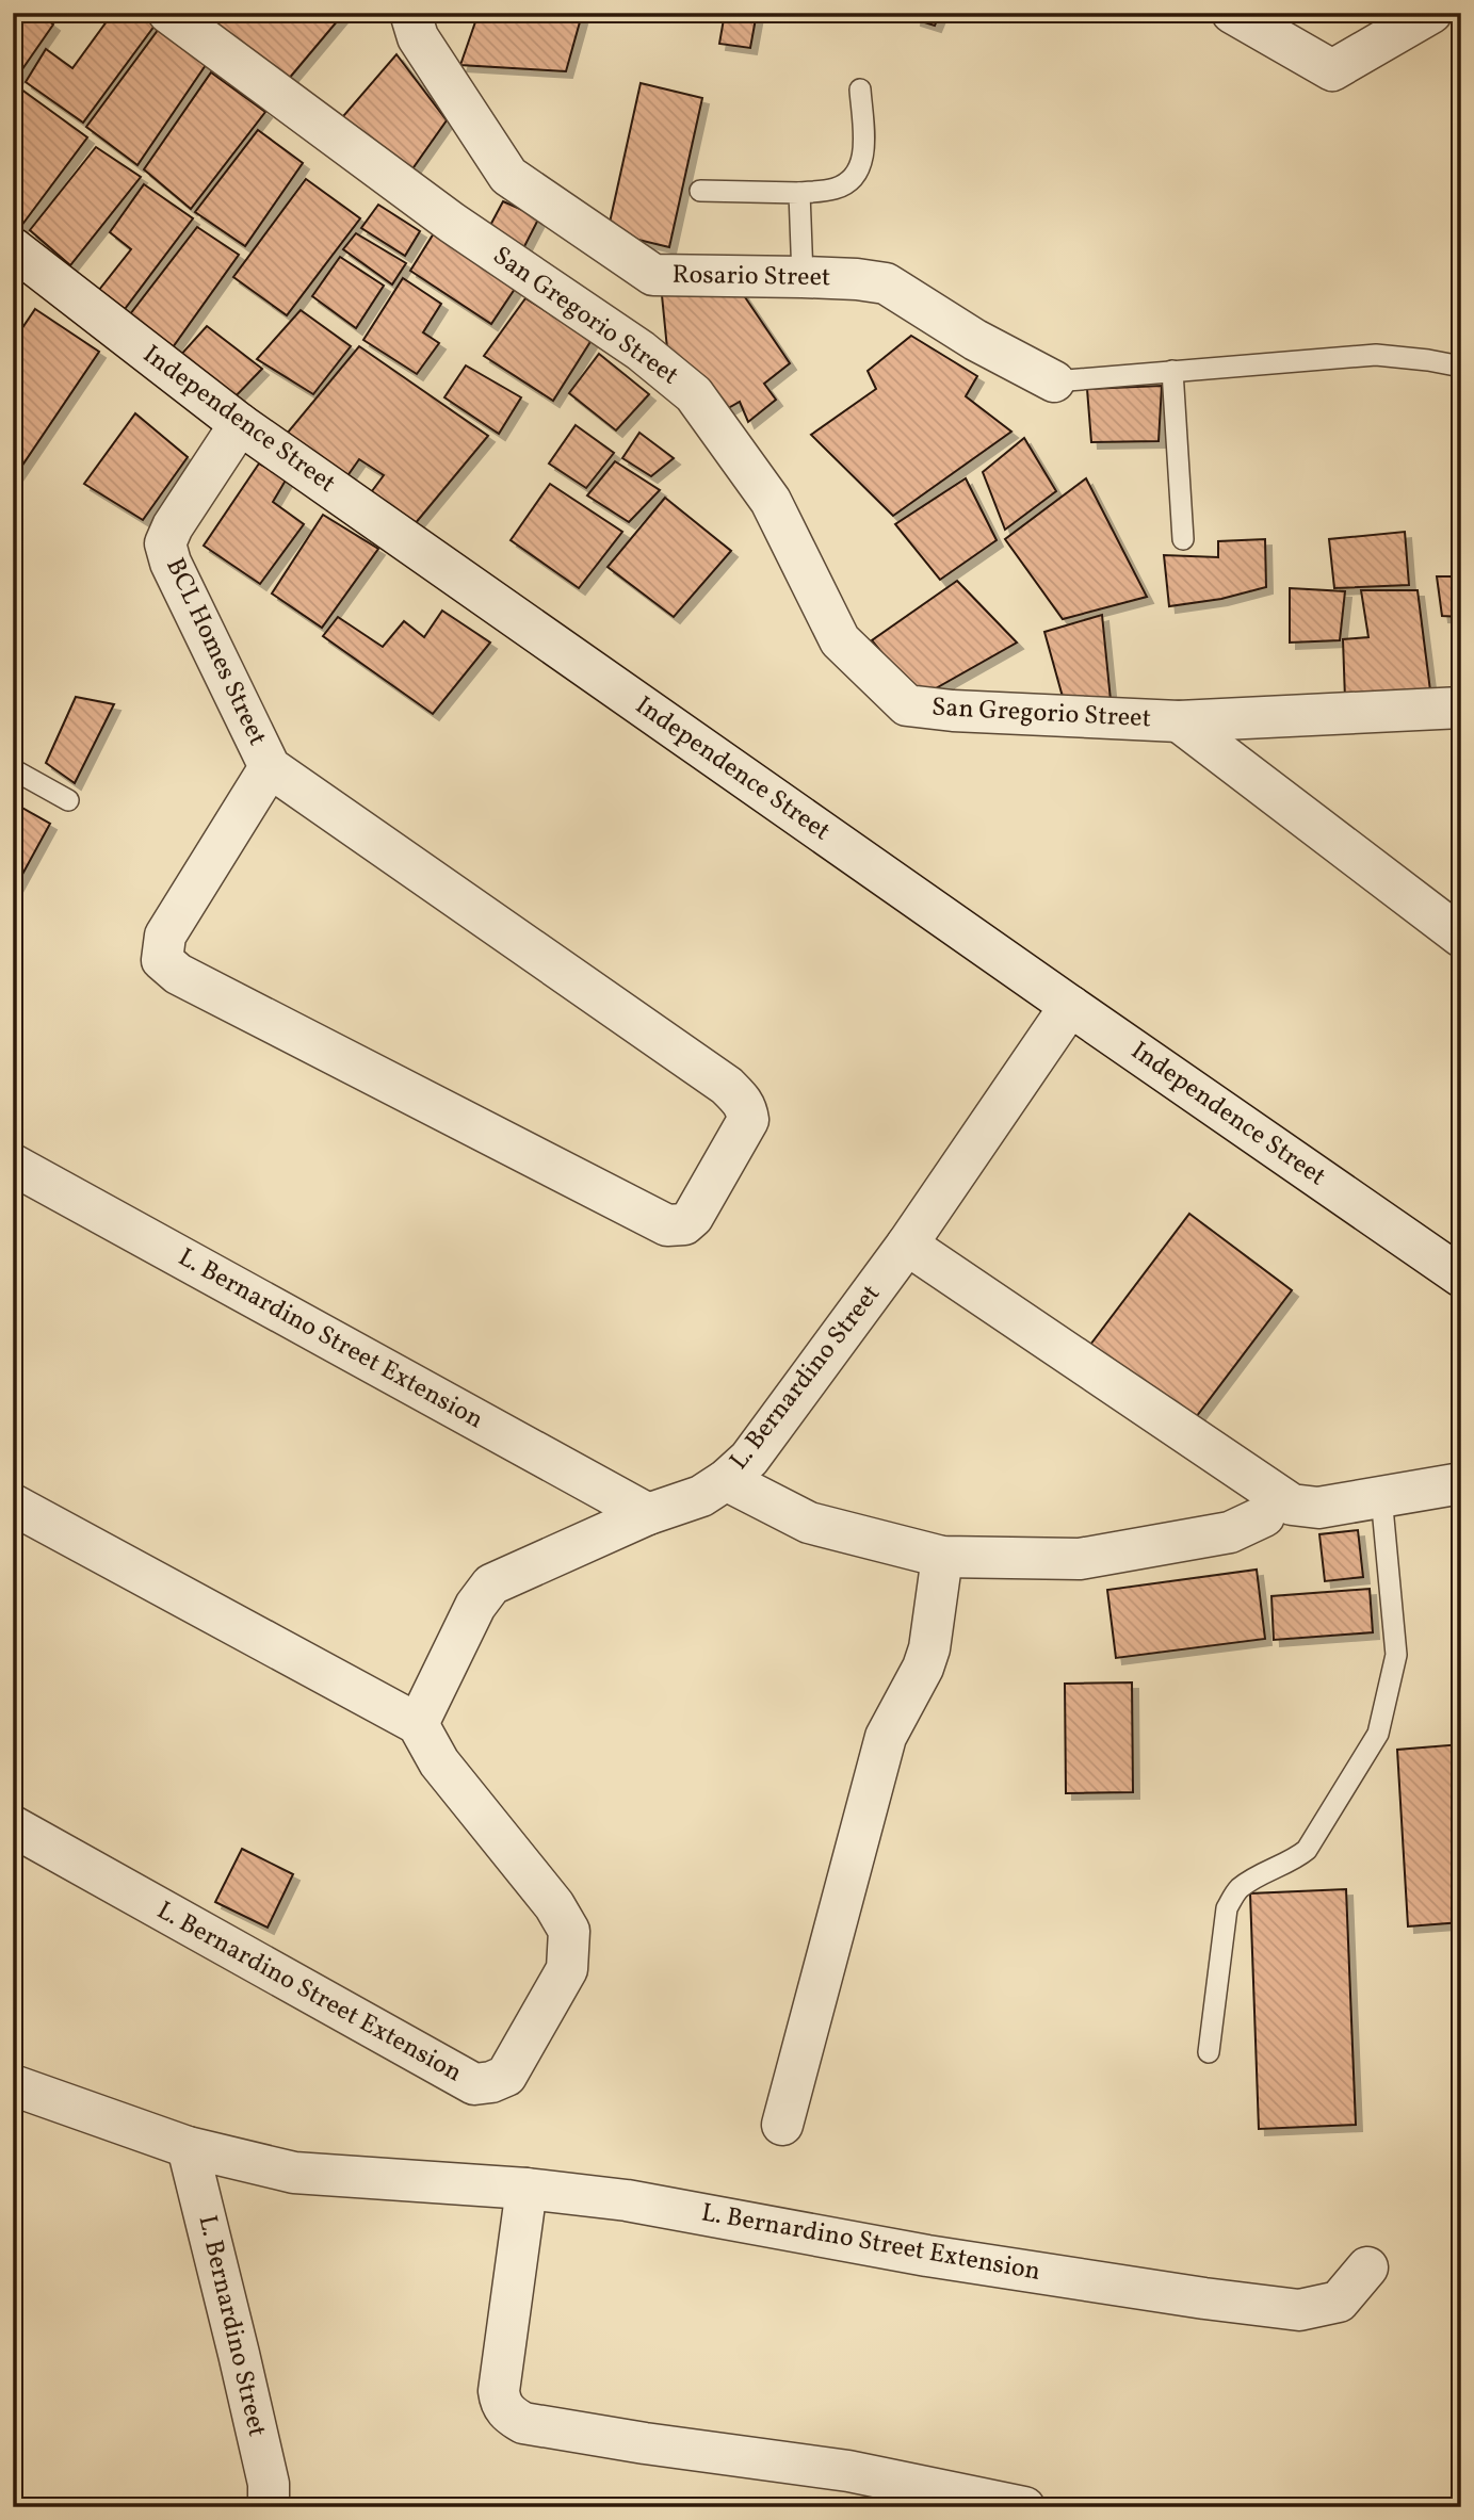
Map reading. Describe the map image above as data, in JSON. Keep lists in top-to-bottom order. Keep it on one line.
{"streets":{"street":["Rosario Street","San Gregorio Street","Independence Street","BCL Homes Street","L. Bernardino Street Extension","L. Bernardino Street"]},"crossings":[["Independence Street","BCL Homes Street"],["Independence Street","L. Bernardino Street"],["L. Bernardino Street Extension","L. Bernardino Street"]]}
